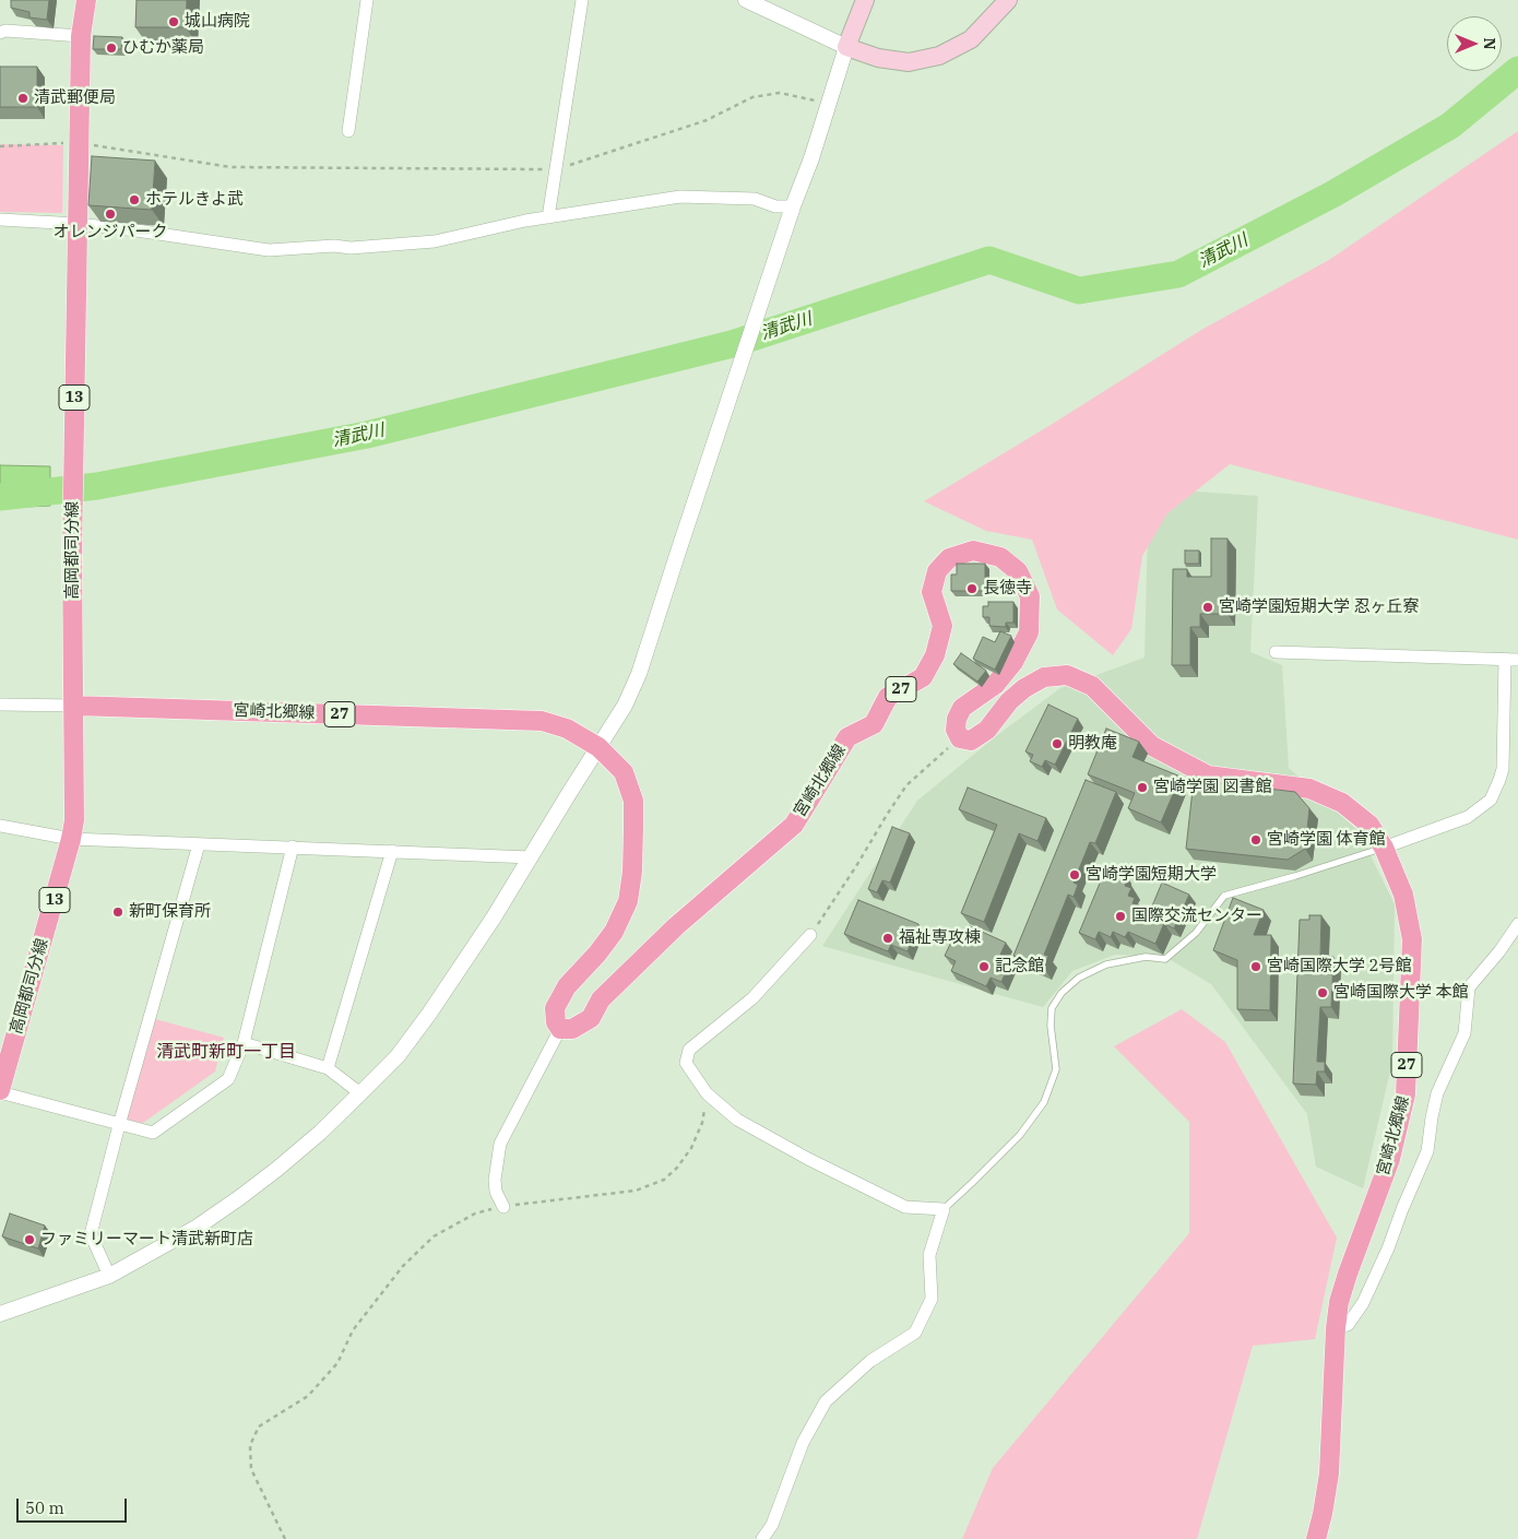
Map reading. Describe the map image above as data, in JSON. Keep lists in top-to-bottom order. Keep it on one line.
{"streets":{"main road":["13","高岡都司分線","27","宮崎北郷線"]},"crossings":[["高岡都司分線","宮崎北郷線"]],"districts":["清武町新町一丁目"],"water":["清武川"],"places":["城山病院","ひむか薬局","清武郵便局","ホテルきよ武","オレンジパーク","長徳寺","宮崎学園短期大学 忍ヶ丘寮","明教庵","宮崎学園 図書館","宮崎学園 体育館","宮崎学園短期大学","新町保育所","国際交流センター","福祉専攻棟","記念館","宮崎国際大学 2号館","宮崎国際大学 本館","ファミリーマート清武新町店"],"scale_bar":"50 m","north":"right"}
